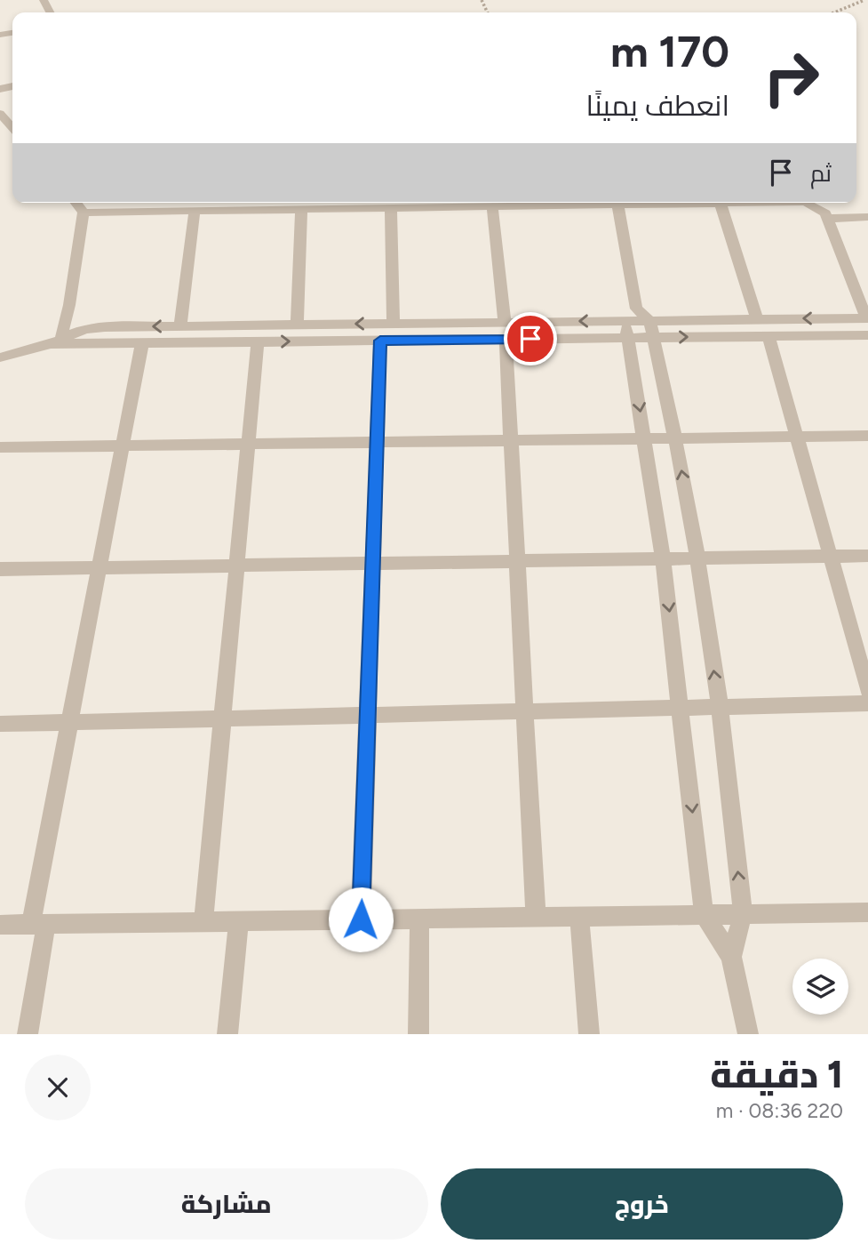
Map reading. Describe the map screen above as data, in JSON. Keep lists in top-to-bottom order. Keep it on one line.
{"page":{"turn":["170 m","انعطف يمينًا"],"then":"ثم","heading":["1 دقيقة","220 m · 08:36"],"buttons":["خروج","مشاركة"]}}
